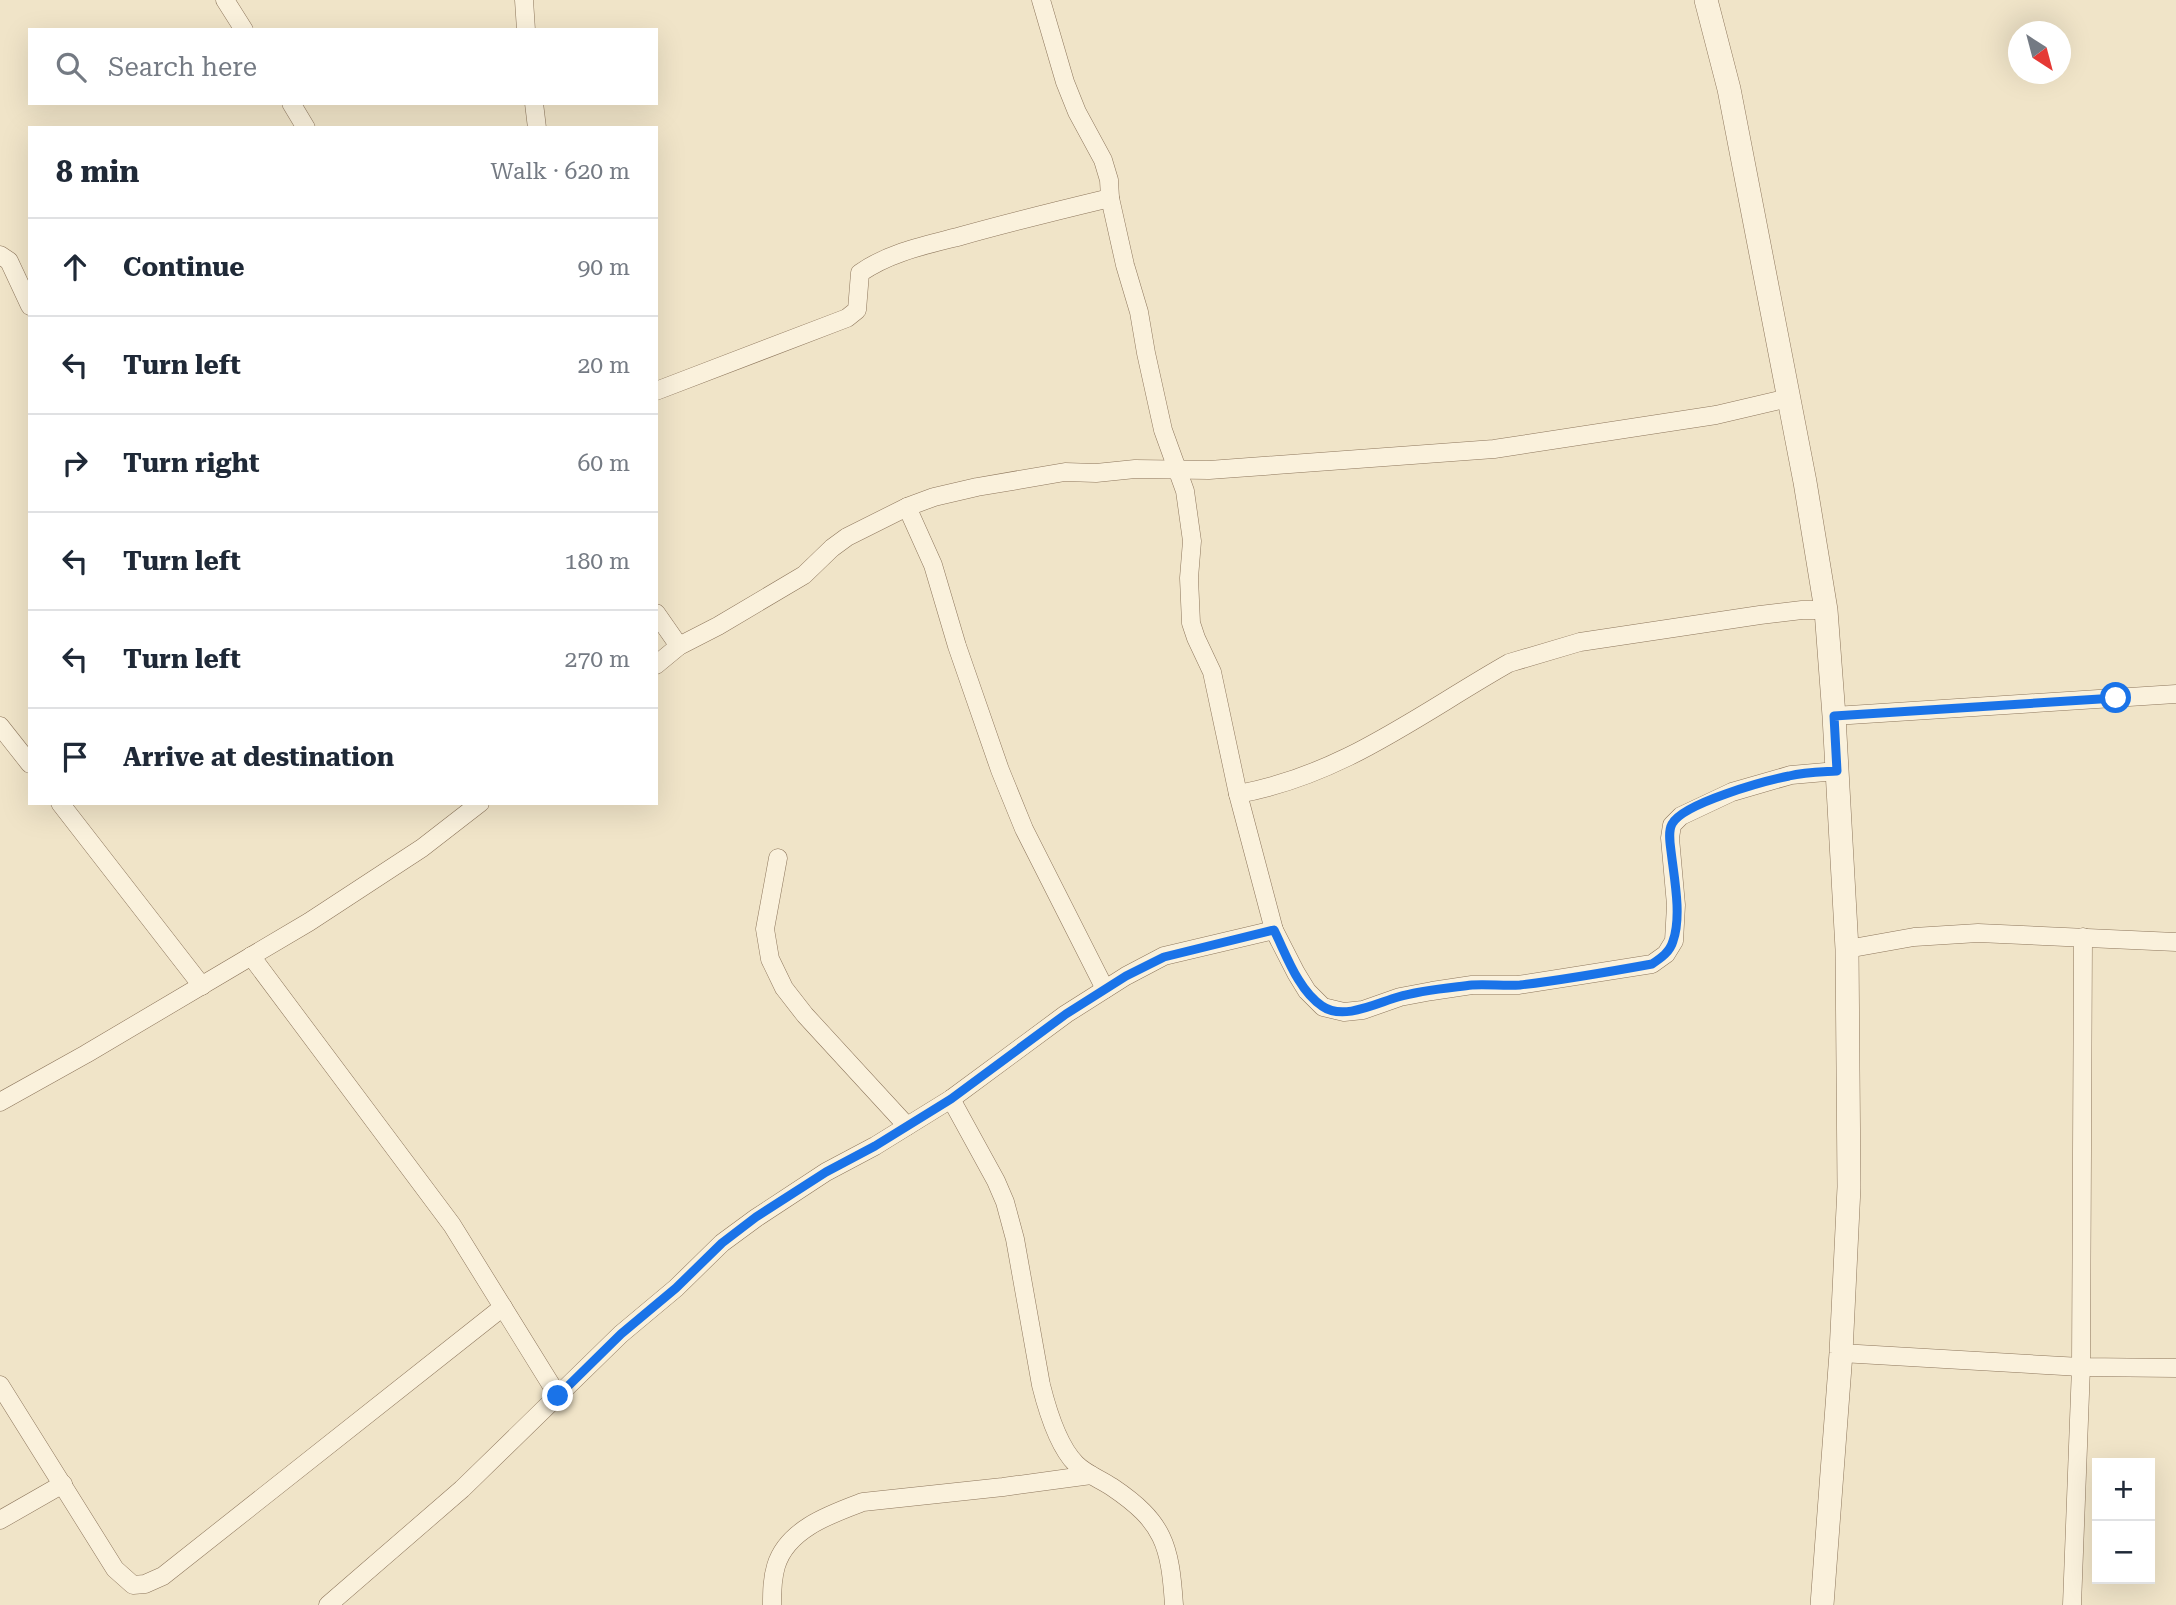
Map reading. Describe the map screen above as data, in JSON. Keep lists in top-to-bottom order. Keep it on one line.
{"north":"bottom right","page":{"search":"Search here","heading":["8 min","Walk · 620 m"],"list":[["Continue","90 m"],["Turn left","20 m"],["Turn right","60 m"],["Turn left","180 m"],["Turn left","270 m"],"Arrive at destination"],"map_buttons":["+","−"]}}
